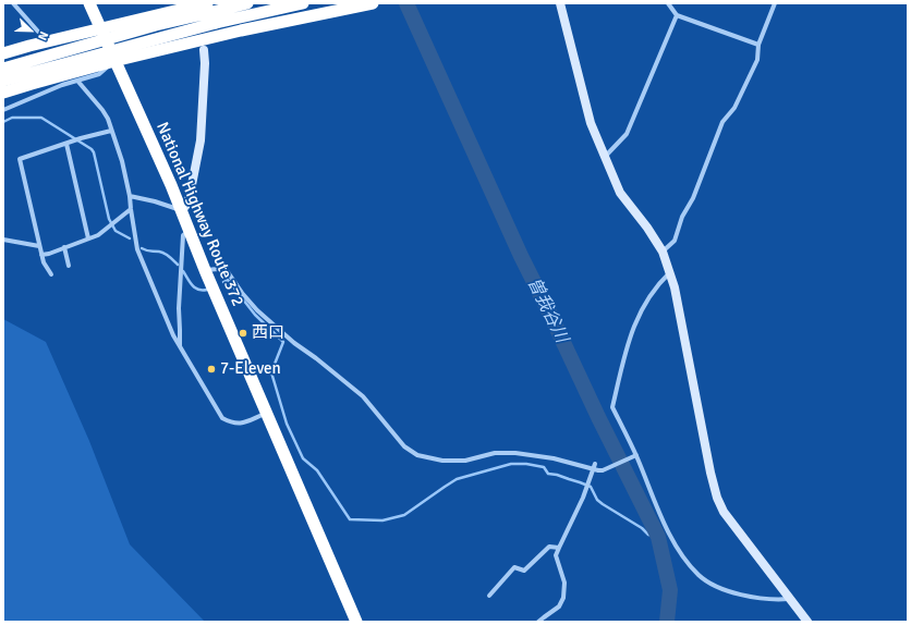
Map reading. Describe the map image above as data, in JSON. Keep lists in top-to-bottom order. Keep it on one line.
{"streets":{"highway":["National Highway Route 372"]},"water":["曽我谷川"],"places":["西口","7-Eleven"],"north":"bottom right"}
